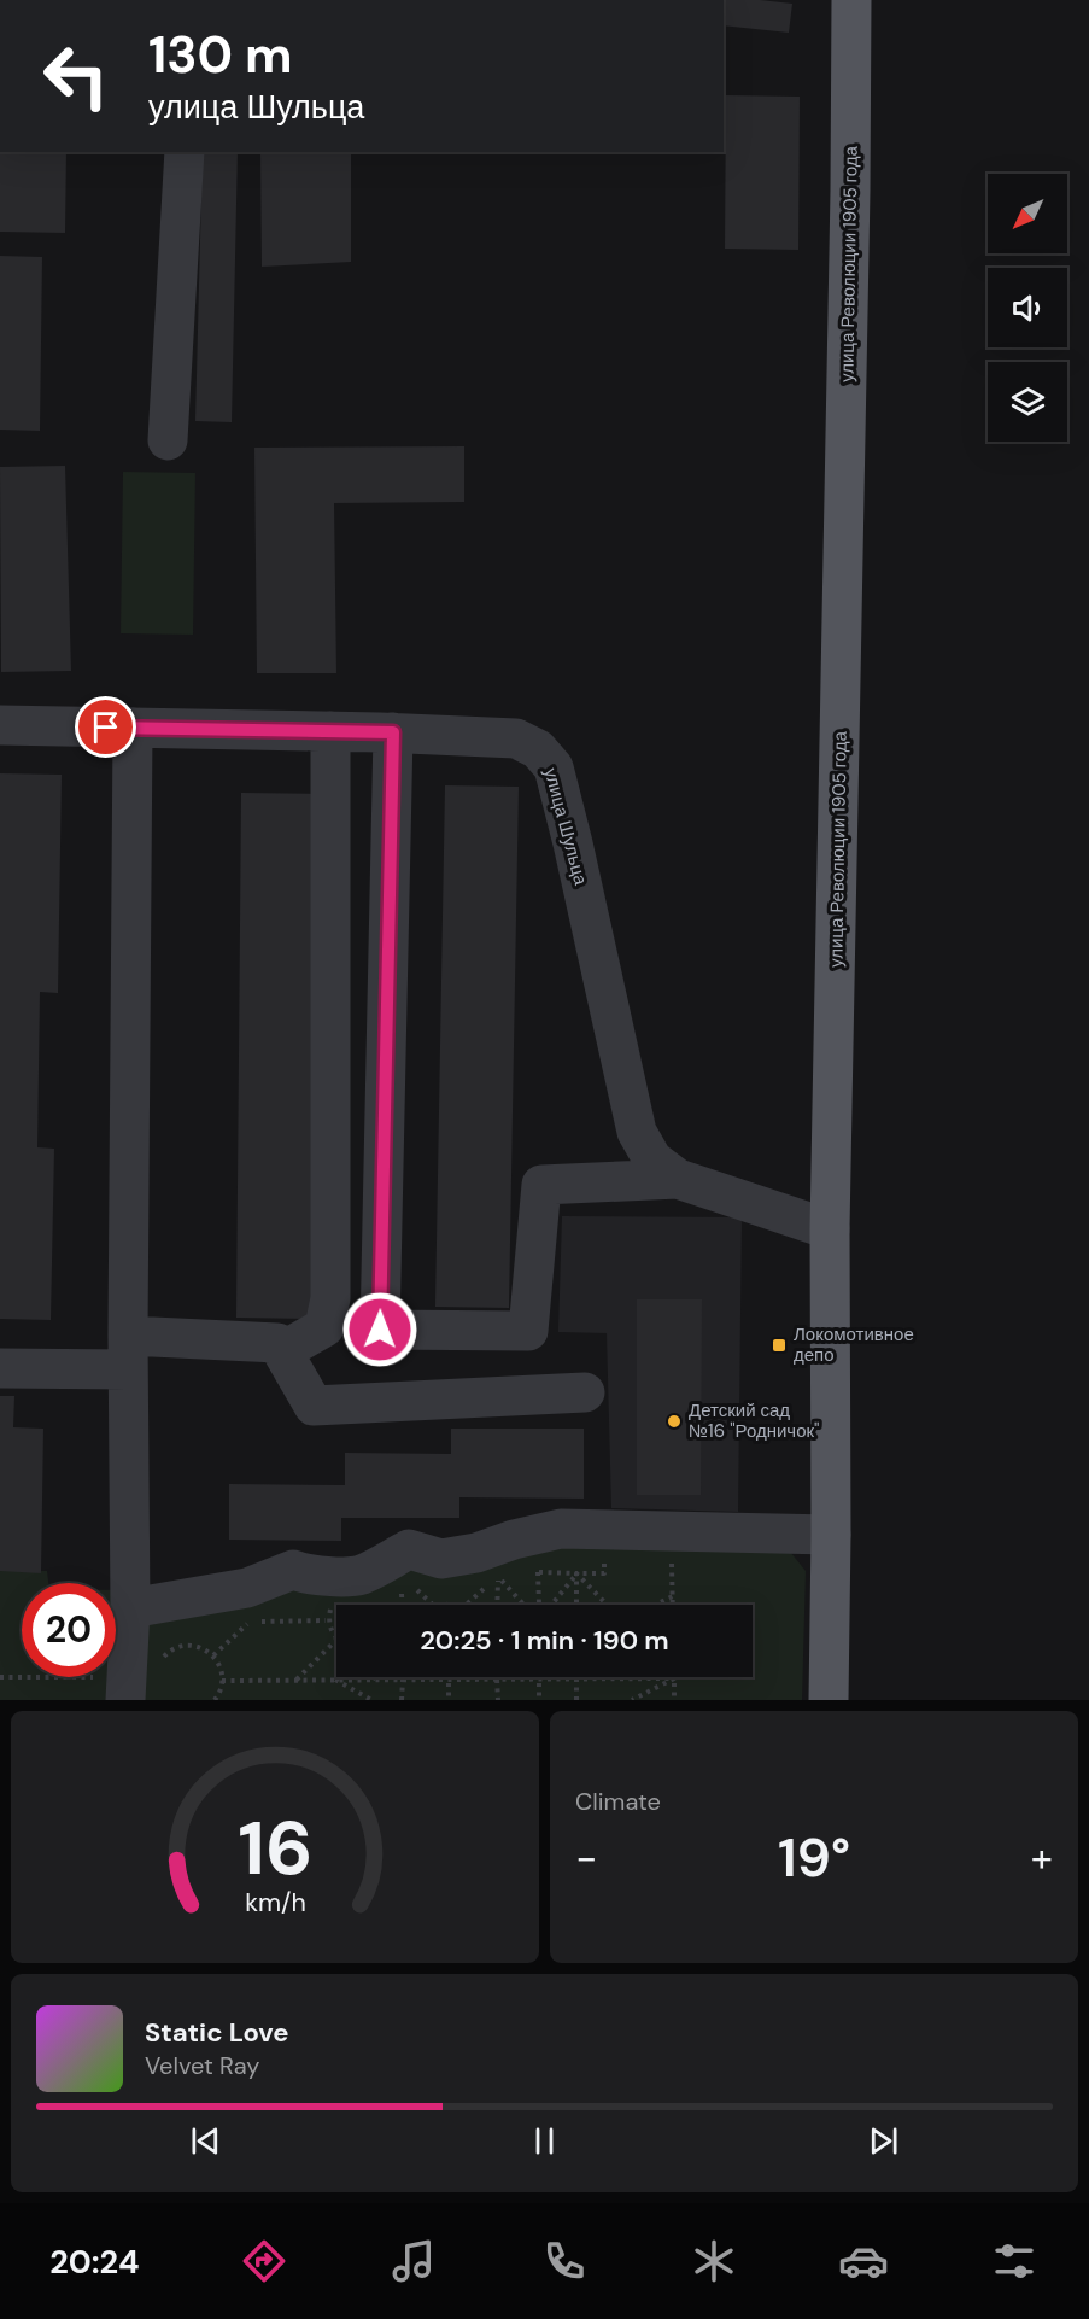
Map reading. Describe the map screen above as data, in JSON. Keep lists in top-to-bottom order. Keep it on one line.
{"streets":{"main road":["улица Революции 1905 года"],"street":["улица Шульца"]},"crossings":[["улица Революции 1905 года","улица Шульца"]],"places":{"transit":["Локомотивное депо"],"other":["Детский сад №16 \"Родничок\""]},"north":"bottom left","page":{"turn":["130 m","улица Шульца"],"limit":"20","trip":"20:25 · 1 min · 190 m","tile":"Climate","heat":["−","19°","+"],"song":["Static Love","Velvet Ray"],"tabs":"20:24","gauge":["16","km/h"]}}
